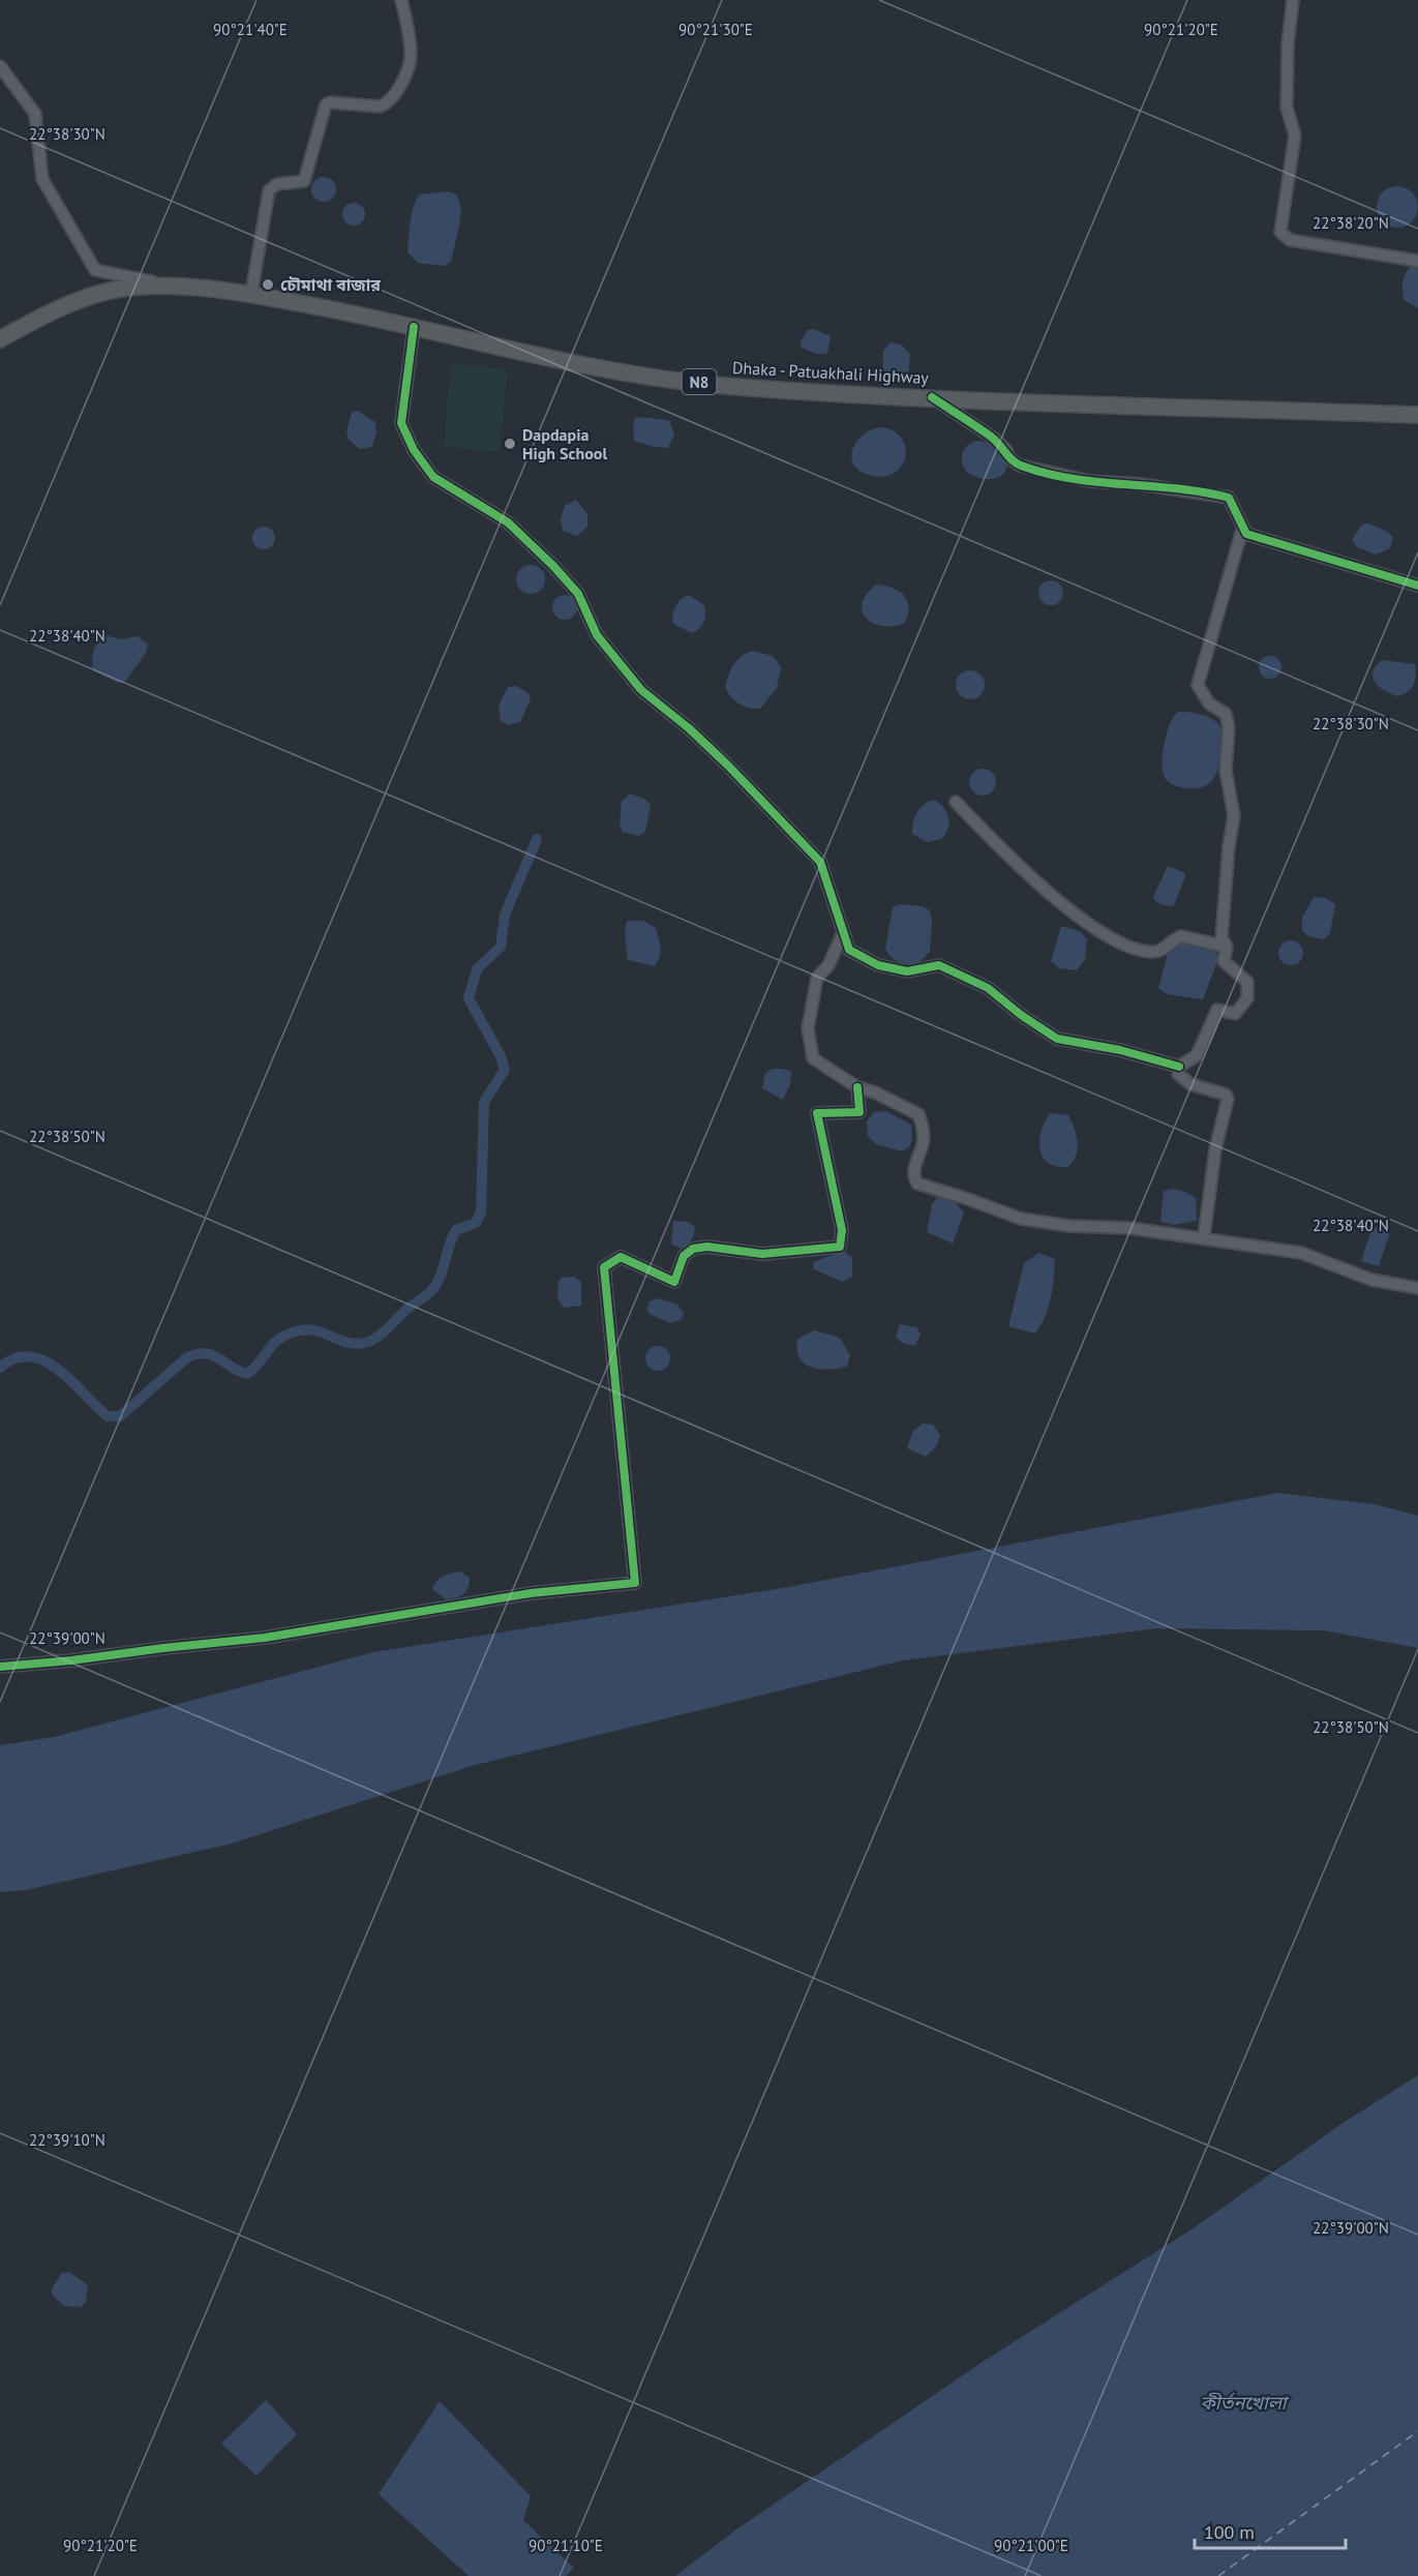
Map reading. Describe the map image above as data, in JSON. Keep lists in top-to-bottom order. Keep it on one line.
{"streets":{"highway":["Dhaka - Patuakhali Highway","N8"]},"water":["কীর্তনখোলা"],"places":["চৌমাথা বাজার","Dapdapia High School"],"scale_bar":"100 m","coordinates":["90°21'40\"E","90°21'30\"E","90°21'20\"E","22°38'30\"N","22°38'20\"N","22°38'40\"N","22°38'50\"N","22°39'00\"N","22°39'10\"N","90°21'10\"E","90°21'00\"E"]}
